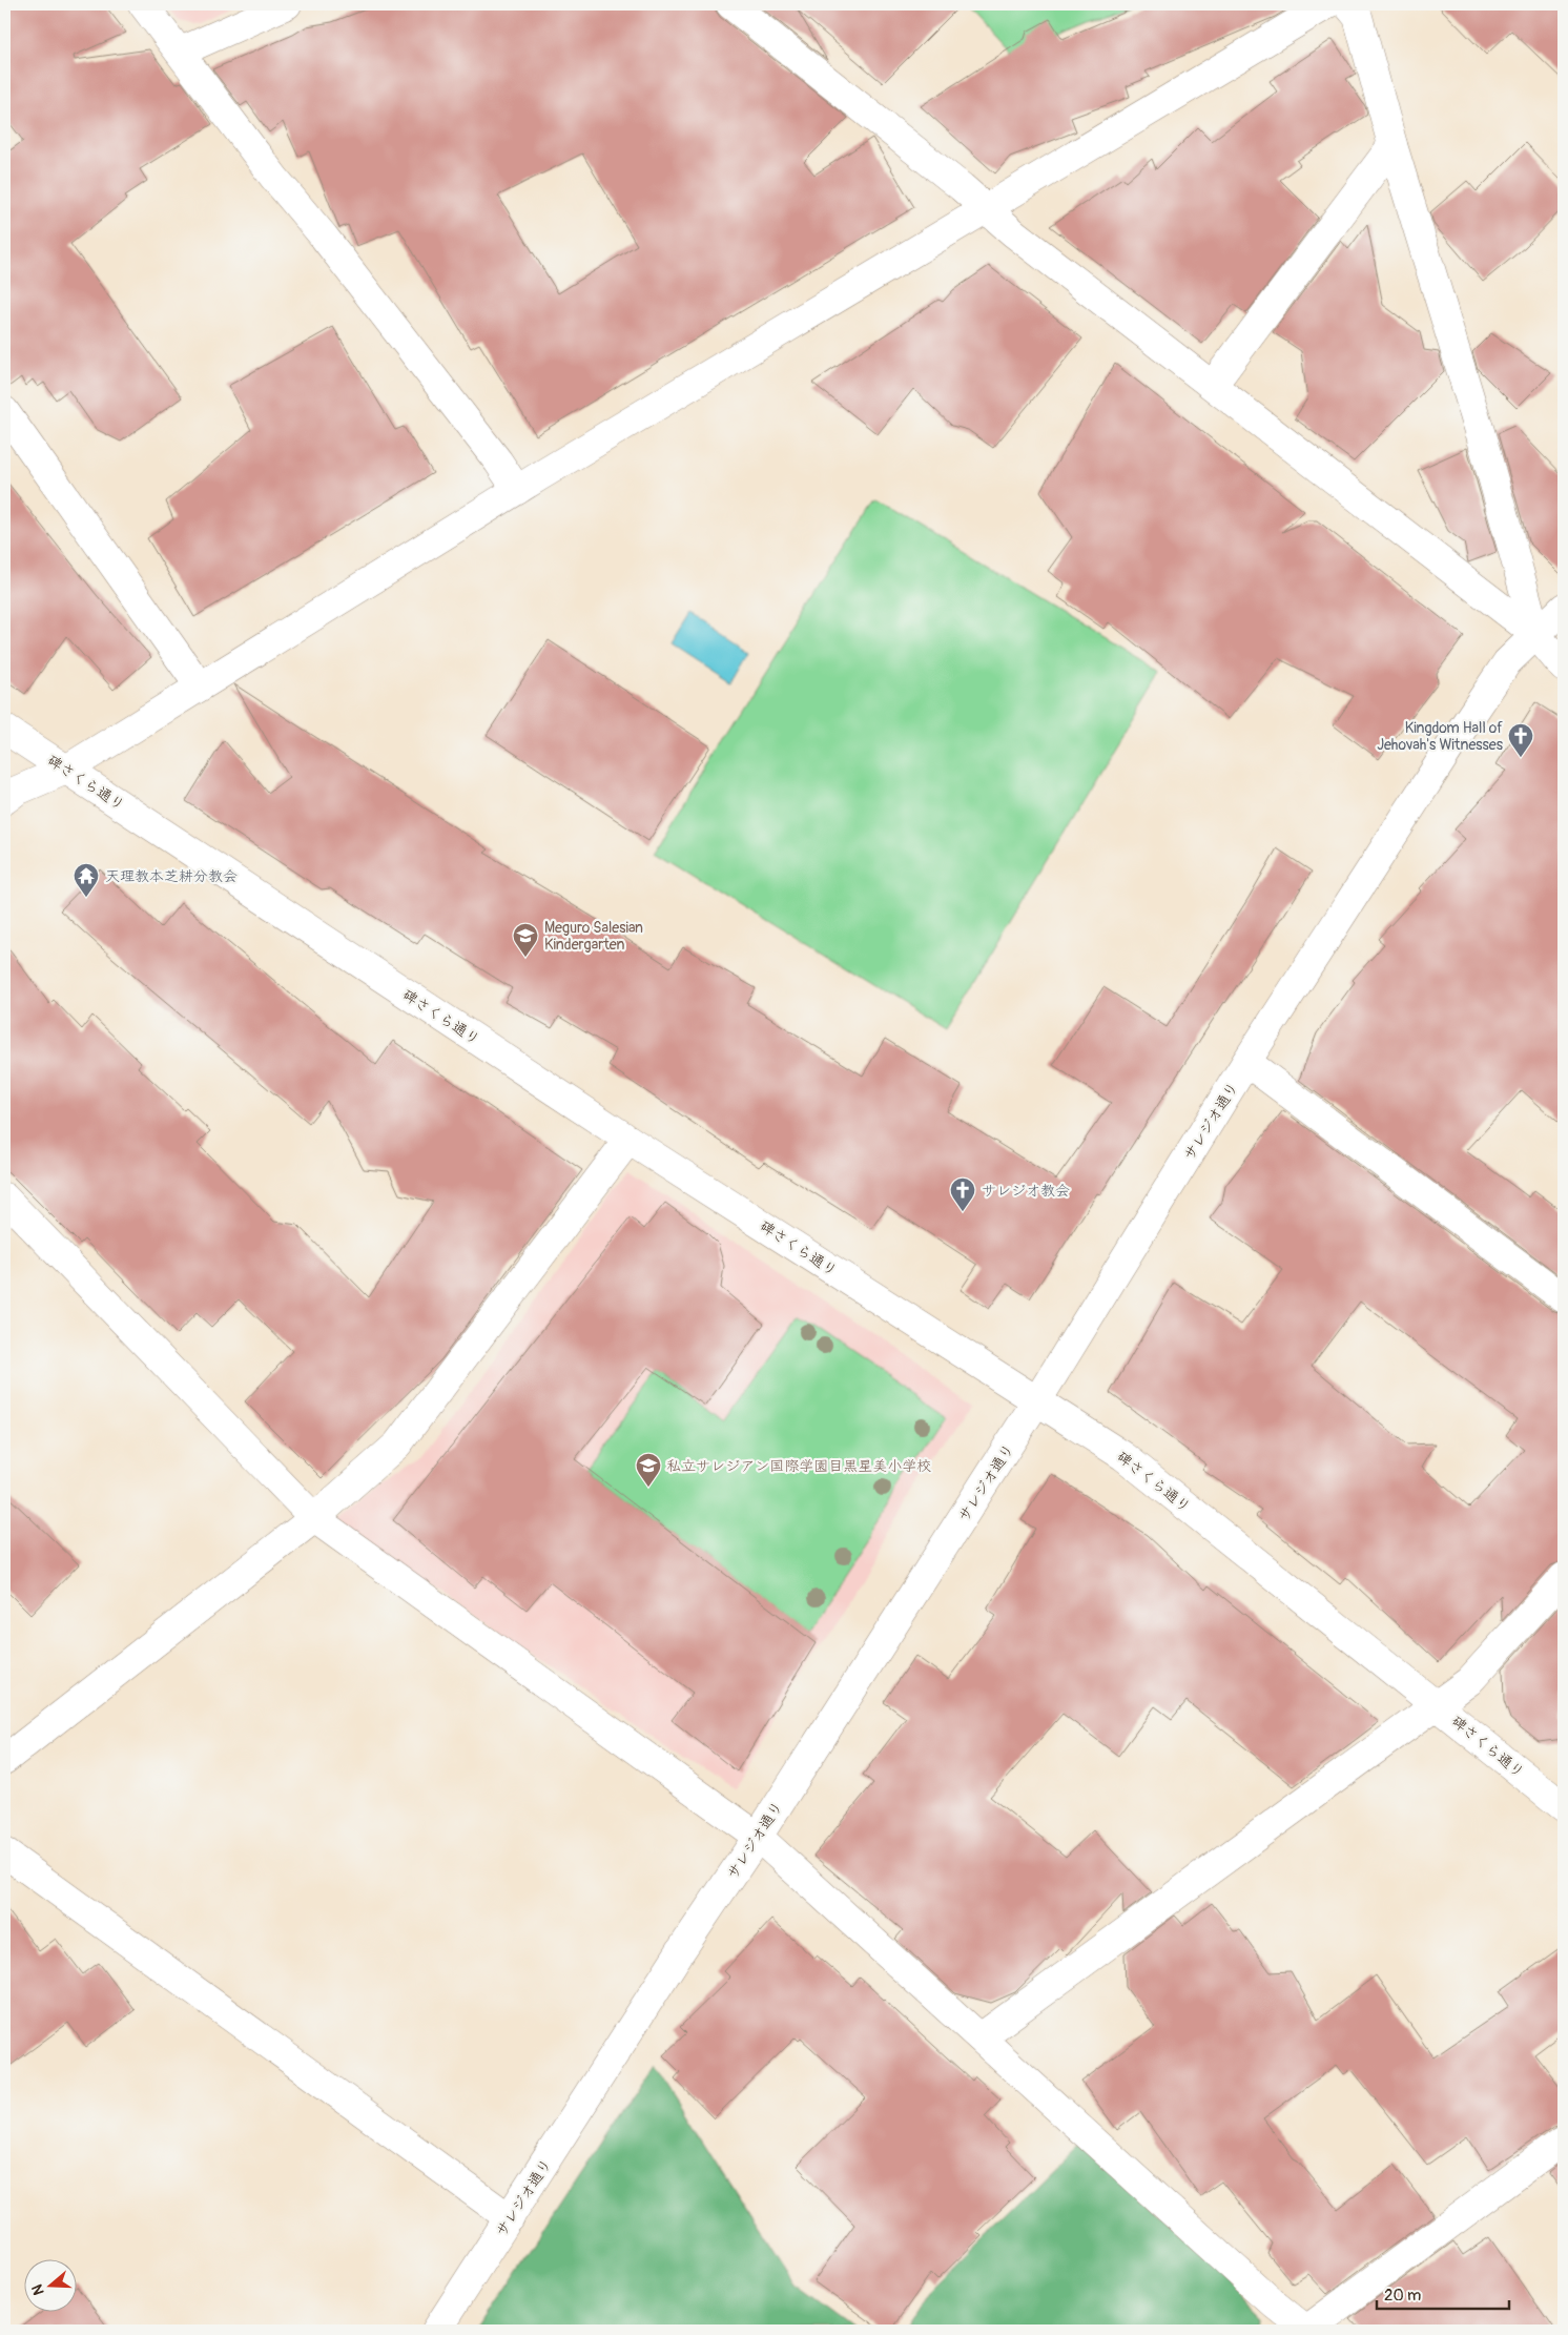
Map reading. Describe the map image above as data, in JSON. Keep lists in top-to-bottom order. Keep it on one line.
{"streets":{"street":["碑さくら通り","サレジオ通り"]},"crossings":[["碑さくら通り","サレジオ通り"]],"places":{"church":["Kingdom Hall of Jehovah's Witnesses","サレジオ教会"],"temple":["天理教本芝耕分教会"],"school or university":["Meguro Salesian Kindergarten","私立サレジアン国際学園目黒星美小学校"]},"scale_bar":"20 m","north":"left"}
